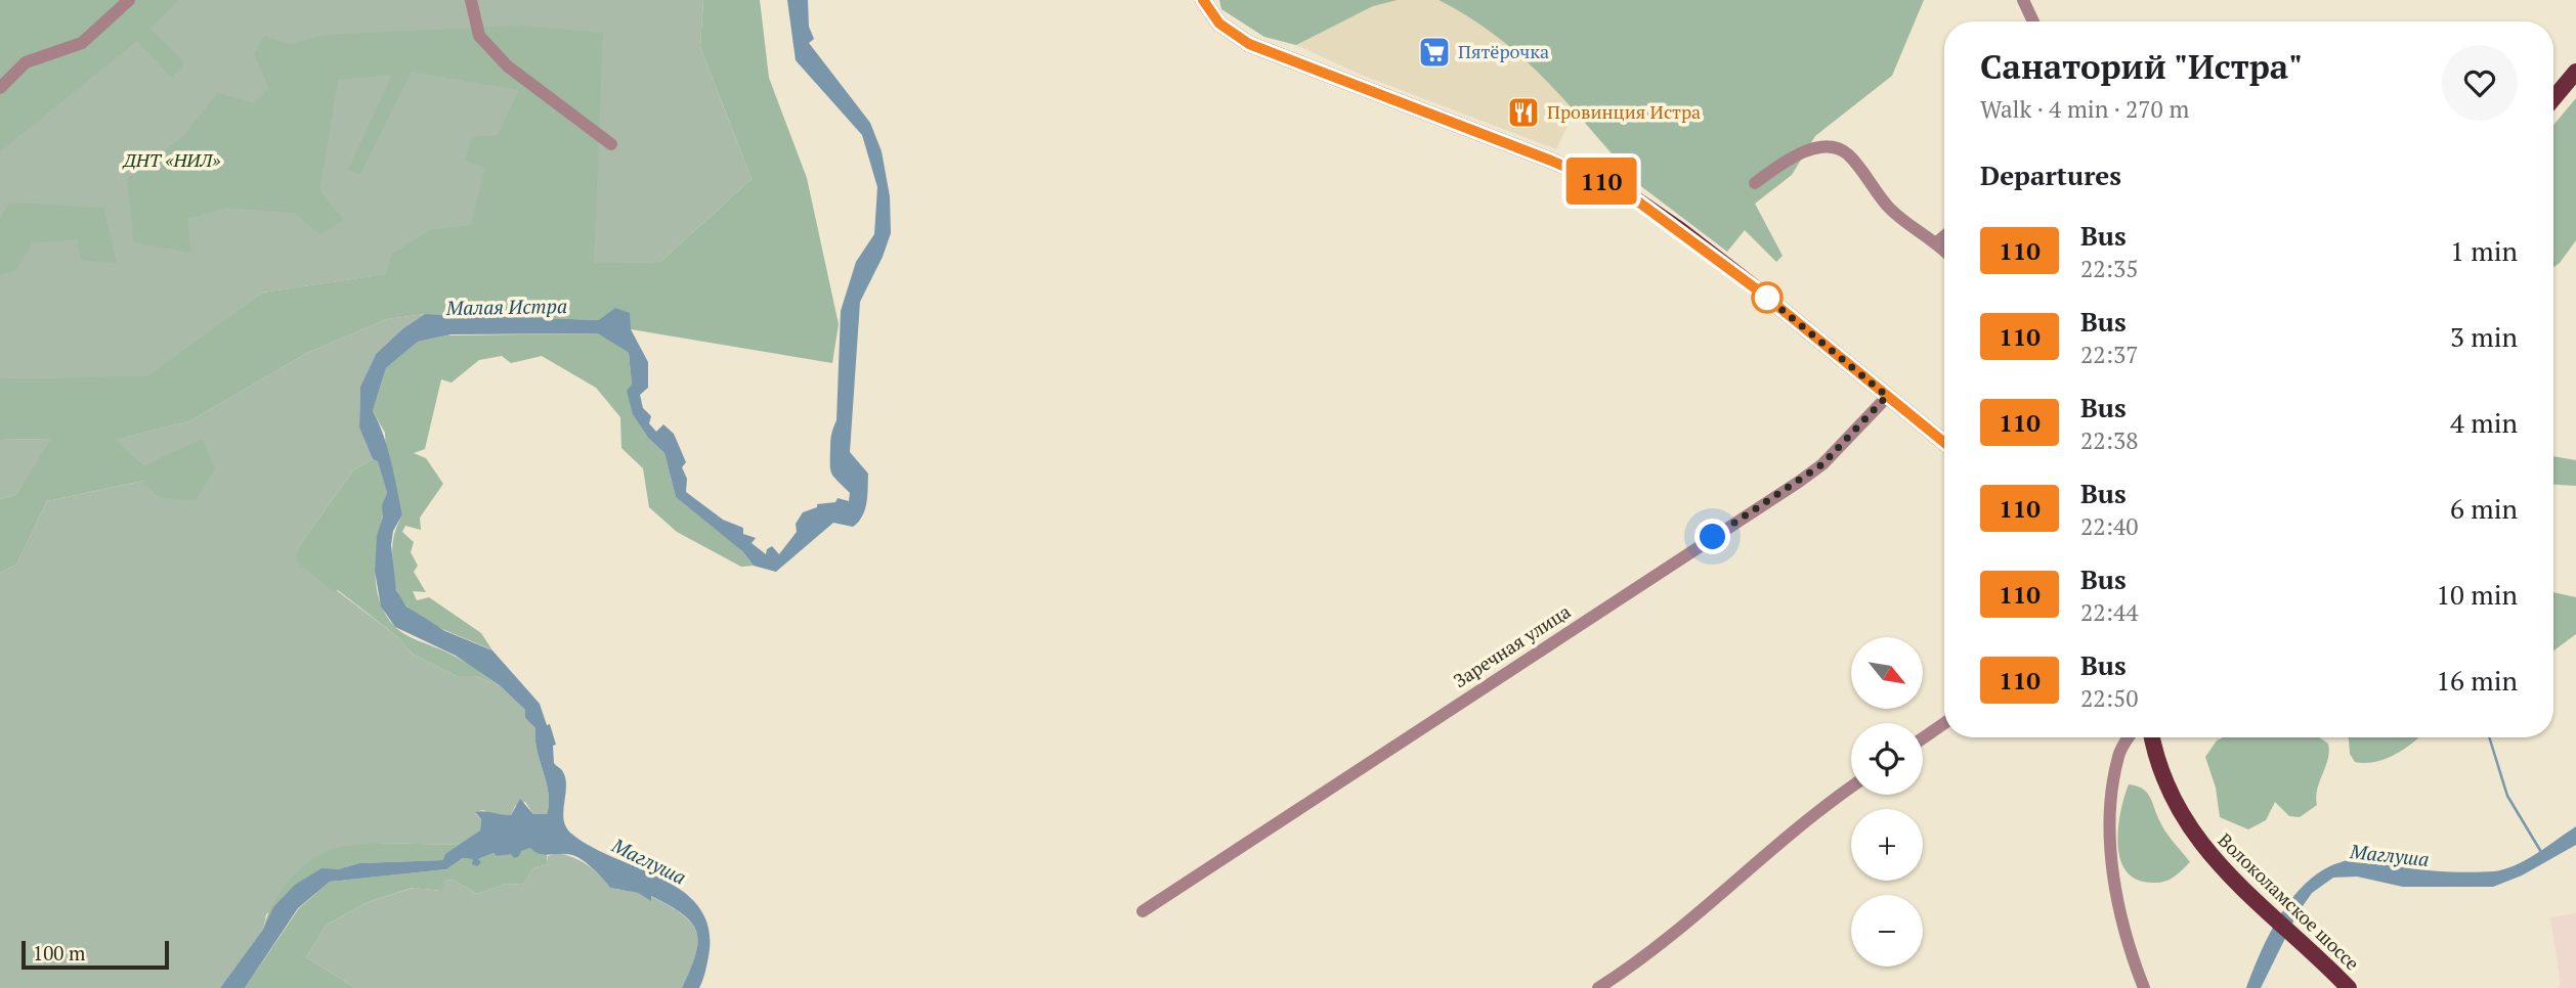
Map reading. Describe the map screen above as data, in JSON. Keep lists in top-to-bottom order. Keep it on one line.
{"streets":{"main road":["Волоколамское шоссе"],"street":["Заречная улица"]},"water":["Малая Истра","Маглуша"],"parks":["ДНТ «НИЛ»"],"places":{"supermarket":["Пятёрочка"],"restaurant":["Провинция Истра"]},"lines":["bus line 110"],"scale_bar":"100 m","north":"bottom right","page":{"on_map":"110","heading":[["Санаторий \"Истра\"","Walk · 4 min · 270 m"],"Departures"],"list":[{"mark":"110","name":"Bus","note":"22:35","value":"1 min"},{"mark":"110","name":"Bus","note":"22:37","value":"3 min"},{"mark":"110","name":"Bus","note":"22:38","value":"4 min"},{"mark":"110","name":"Bus","note":"22:40","value":"6 min"},{"mark":"110","name":"Bus","note":"22:44","value":"10 min"},{"mark":"110","name":"Bus","note":"22:50","value":"16 min"}],"map_buttons":["+","−"],"scale":"100 m"}}
